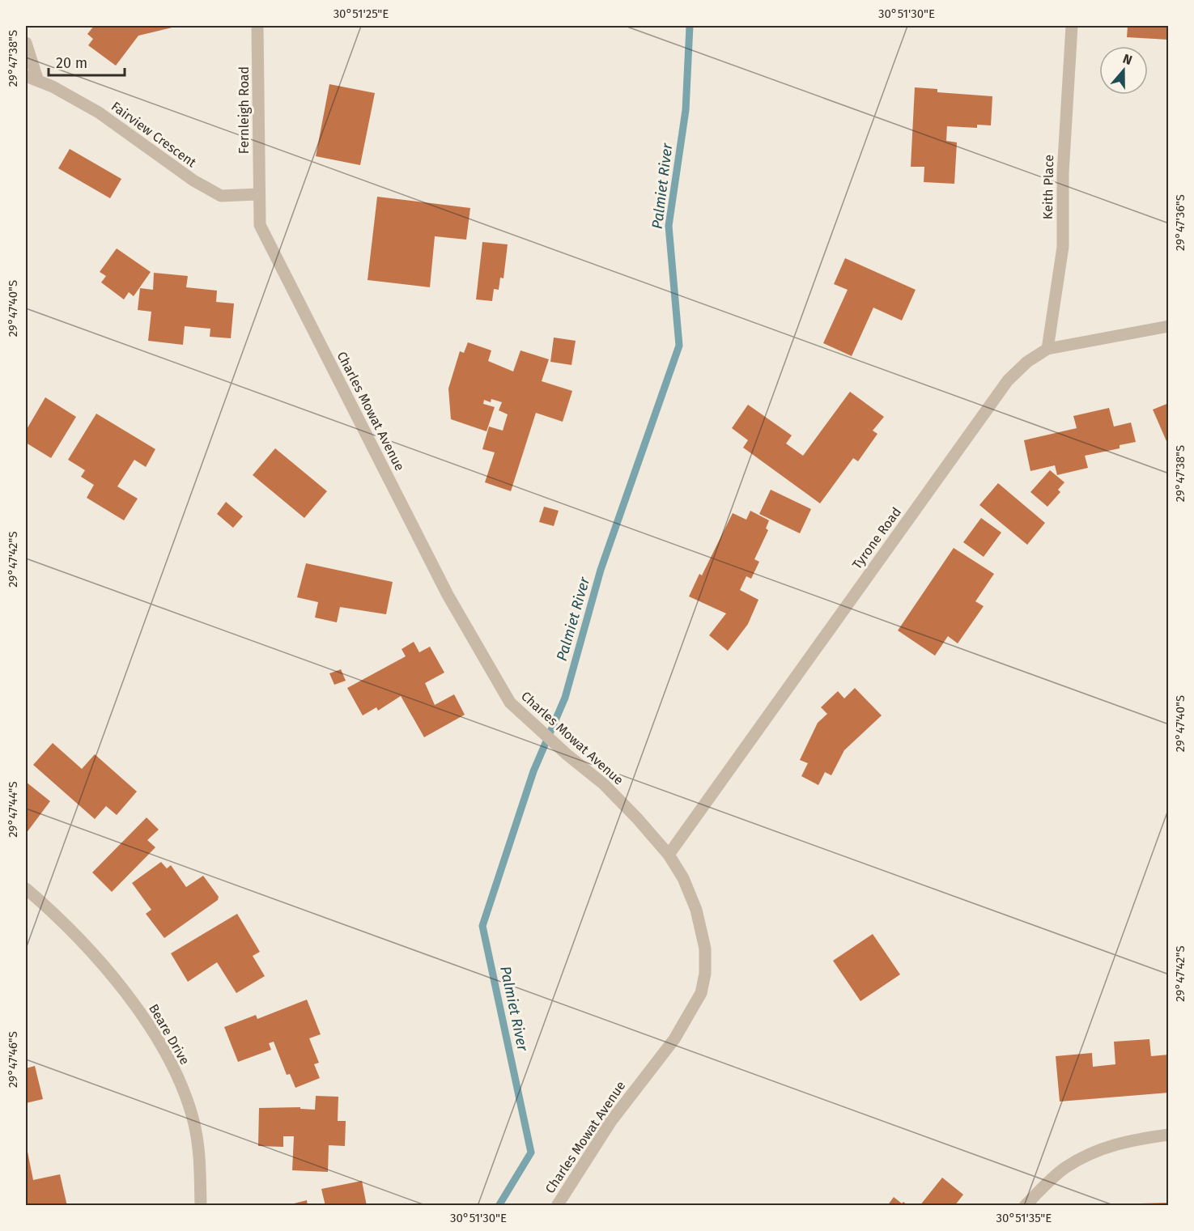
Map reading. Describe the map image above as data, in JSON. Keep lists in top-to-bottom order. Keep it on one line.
{"streets":{"street":["Fernleigh Road","Fairview Crescent","Keith Place","Charles Mowat Avenue","Tyrone Road","Beare Drive"]},"crossings":[["Fernleigh Road","Fairview Crescent"],["Fernleigh Road","Charles Mowat Avenue"],["Fairview Crescent","Charles Mowat Avenue"],["Keith Place","Tyrone Road"],["Charles Mowat Avenue","Tyrone Road"]],"water":["Palmiet River"],"scale_bar":"20 m","north":"top","coordinates":["30°51'25\"E","30°51'30\"E","29°47'38\"S","29°47'36\"S","29°47'40\"S","29°47'42\"S","29°47'44\"S","29°47'46\"S","30°51'35\"E"]}
